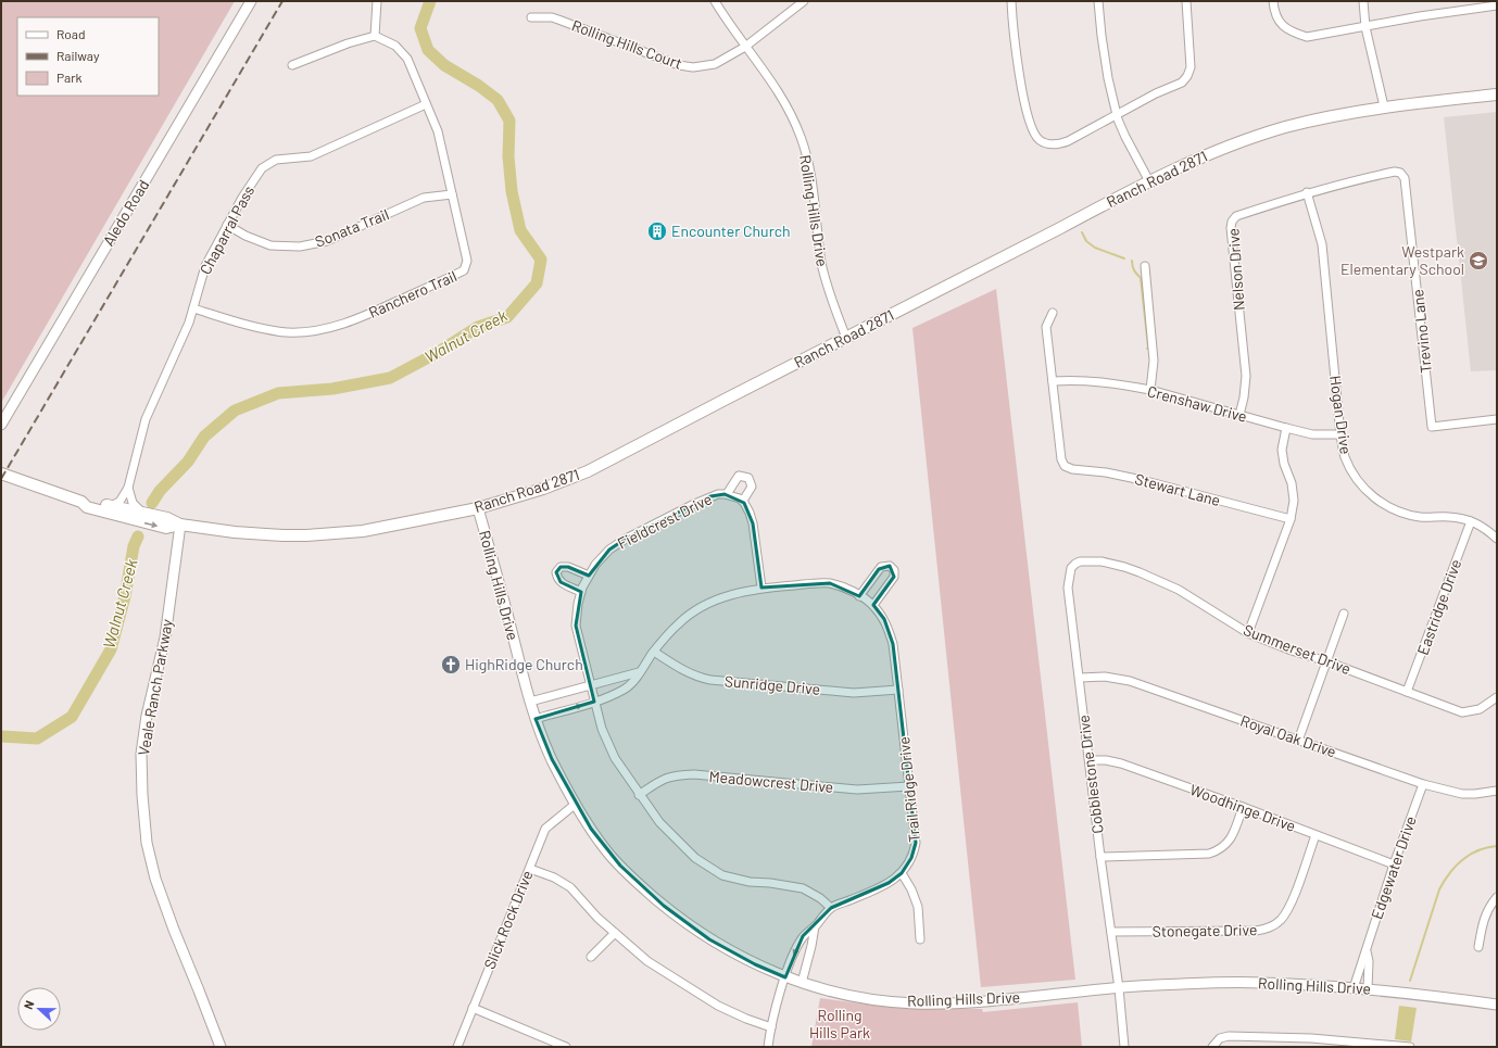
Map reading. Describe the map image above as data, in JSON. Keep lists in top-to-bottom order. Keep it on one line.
{"streets":{"main road":["Ranch Road 2871"],"street":["Rolling Hills Court","Rolling Hills Drive","Aledo Road","Sonata Trail","Chaparral Pass","Nelson Drive","Ranchero Trail","Trevino Lane","Crenshaw Drive","Hogan Drive","Stewart Lane","Fieldcrest Drive","Eastridge Drive","Summerset Drive","Sunridge Drive","Veale Ranch Parkway","Royal Oak Drive","Cobblestone Drive","Meadowcrest Drive","Trail Ridge Drive","Woodhinge Drive","Edgewater Drive","Slick Rock Drive","Stonegate Drive"]},"crossings":[["Rolling Hills Court","Rolling Hills Drive"],["Ranch Road 2871","Rolling Hills Drive"],["Ranch Road 2871","Chaparral Pass"],["Ranch Road 2871","Veale Ranch Parkway"],["Rolling Hills Drive","Cobblestone Drive"],["Rolling Hills Drive","Trail Ridge Drive"],["Rolling Hills Drive","Edgewater Drive"],["Rolling Hills Drive","Slick Rock Drive"],["Sonata Trail","Chaparral Pass"],["Sonata Trail","Ranchero Trail"],["Chaparral Pass","Ranchero Trail"],["Nelson Drive","Trevino Lane"],["Nelson Drive","Crenshaw Drive"],["Nelson Drive","Hogan Drive"],["Crenshaw Drive","Hogan Drive"],["Crenshaw Drive","Stewart Lane"],["Hogan Drive","Eastridge Drive"],["Fieldcrest Drive","Meadowcrest Drive"],["Fieldcrest Drive","Trail Ridge Drive"],["Eastridge Drive","Summerset Drive"],["Summerset Drive","Cobblestone Drive"],["Sunridge Drive","Trail Ridge Drive"],["Royal Oak Drive","Cobblestone Drive"],["Royal Oak Drive","Edgewater Drive"],["Cobblestone Drive","Woodhinge Drive"],["Cobblestone Drive","Stonegate Drive"],["Meadowcrest Drive","Trail Ridge Drive"],["Woodhinge Drive","Edgewater Drive"],["Woodhinge Drive","Stonegate Drive"]],"water":["Walnut Creek"],"parks":["Rolling Hills Park"],"places":{"building":["Encounter Church"],"school or university":["Westpark Elementary School"],"church":["HighRidge Church"]},"legend":["Road","Railway","Park"],"north":"left"}
